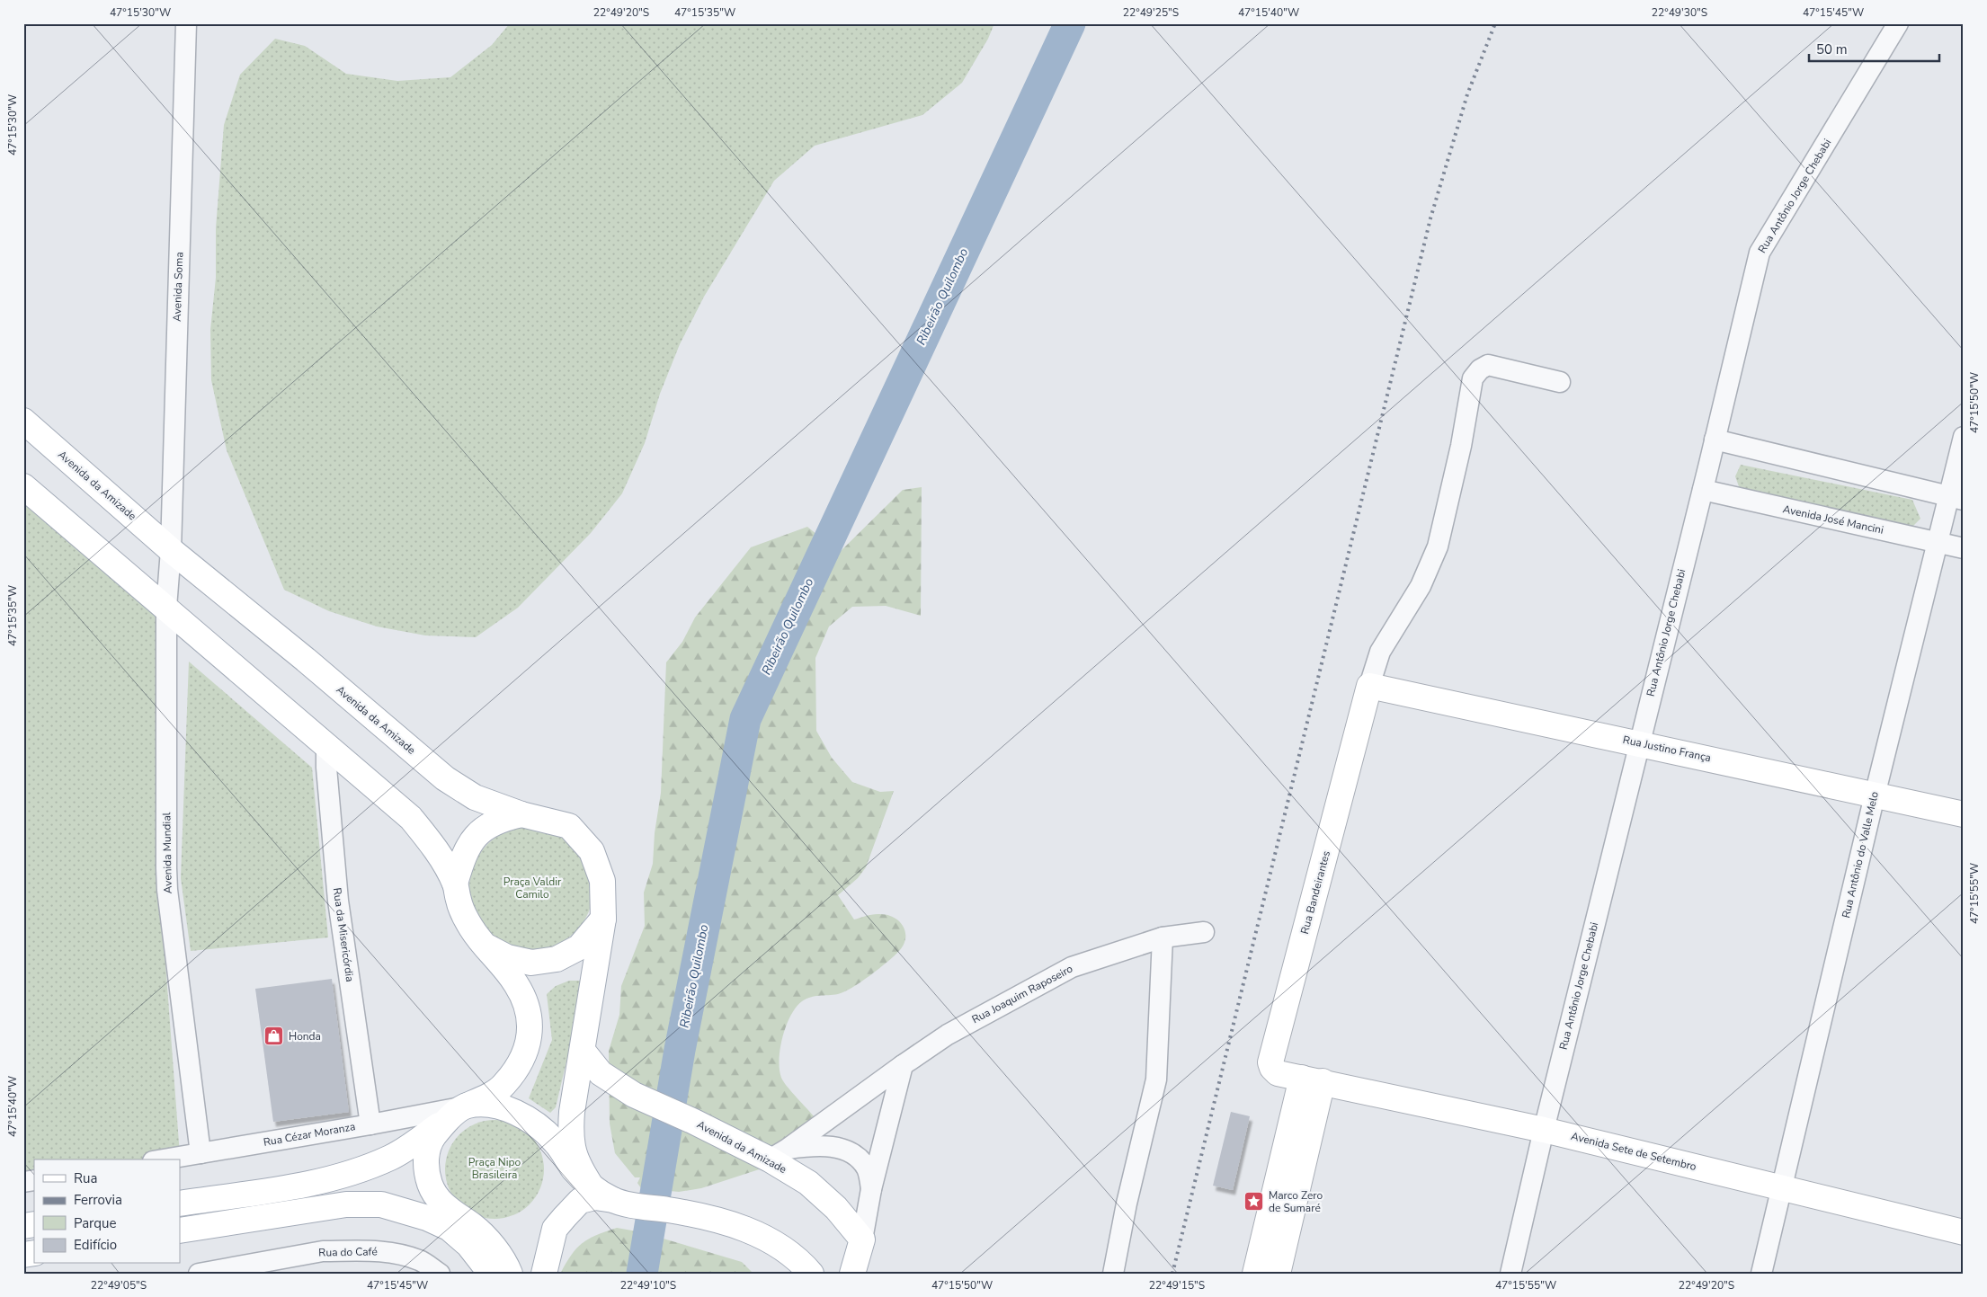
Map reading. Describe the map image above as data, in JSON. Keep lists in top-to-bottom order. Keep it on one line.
{"streets":{"main road":["Avenida da Amizade","Rua Justino França","Rua Bandeirantes","Avenida Sete de Setembro"],"street":["Rua Antônio Jorge Chebabi","Avenida Soma","Avenida José Mancini","Avenida Mundial","Rua Antônio do Valle Melo","Rua da Misericórdia","Rua Joaquim Raposeiro","Rua Cézar Moranza","Rua do Café"]},"crossings":[["Rua Antônio Jorge Chebabi","Avenida José Mancini"],["Rua Antônio Jorge Chebabi","Rua Justino França"],["Rua Antônio Jorge Chebabi","Avenida Sete de Setembro"],["Avenida Soma","Avenida da Amizade"],["Avenida Soma","Avenida Mundial"],["Avenida da Amizade","Avenida Mundial"],["Avenida da Amizade","Rua Joaquim Raposeiro"],["Avenida José Mancini","Rua Antônio do Valle Melo"],["Rua Justino França","Rua Antônio do Valle Melo"],["Rua Justino França","Rua Bandeirantes"],["Avenida Mundial","Rua Cézar Moranza"],["Rua Antônio do Valle Melo","Avenida Sete de Setembro"],["Rua Bandeirantes","Avenida Sete de Setembro"],["Rua da Misericórdia","Rua Cézar Moranza"]],"water":["Ribeirão Quilombo"],"parks":["Praça Valdir Camilo","Praça Nipo Brasileira"],"places":{"shop":["Honda"],"place":["Marco Zero de Sumaré"]},"legend":["Rua","Ferrovia","Parque","Edifício"],"scale_bar":"50 m","coordinates":["47°15'30\"W","22°49'20\"S","47°15'35\"W","22°49'25\"S","47°15'40\"W","22°49'30\"S","47°15'45\"W","47°15'50\"W","47°15'55\"W","22°49'05\"S","22°49'10\"S","22°49'15\"S"]}
